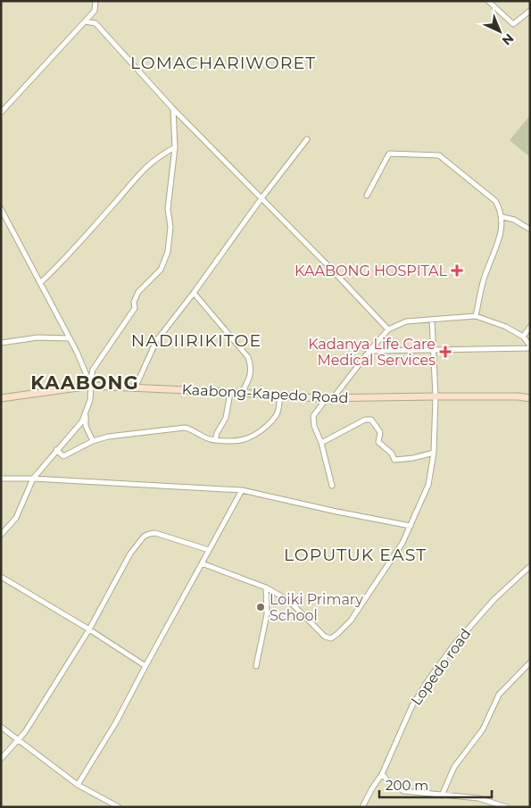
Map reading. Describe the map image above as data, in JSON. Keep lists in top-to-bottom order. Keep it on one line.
{"streets":{"main road":["Kaabong-Kapedo Road"],"street":["Lopedo road"]},"districts":["LOMACHARIWORET","NADIIRIKITOE","KAABONG","LOPUTUK EAST"],"places":{"health":["KAABONG HOSPITAL","Kadanya Life Care Medical Services"],"other":["Loiki Primary School"]},"scale_bar":"200 m","north":"bottom right"}
